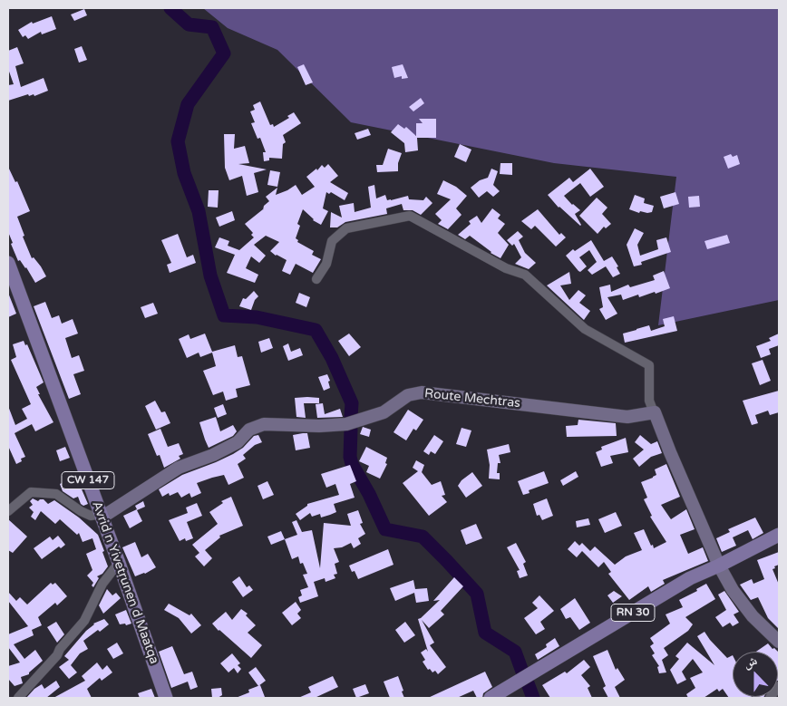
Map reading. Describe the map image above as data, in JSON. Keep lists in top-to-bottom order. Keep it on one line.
{"streets":{"main road":["CW 147","Avrid n Yivetṛunen d Maatqa","RN 30"],"street":["Route Mechtras"]},"crossings":[["Route Mechtras","Avrid n Yivetṛunen d Maatqa"]],"north":"top"}
